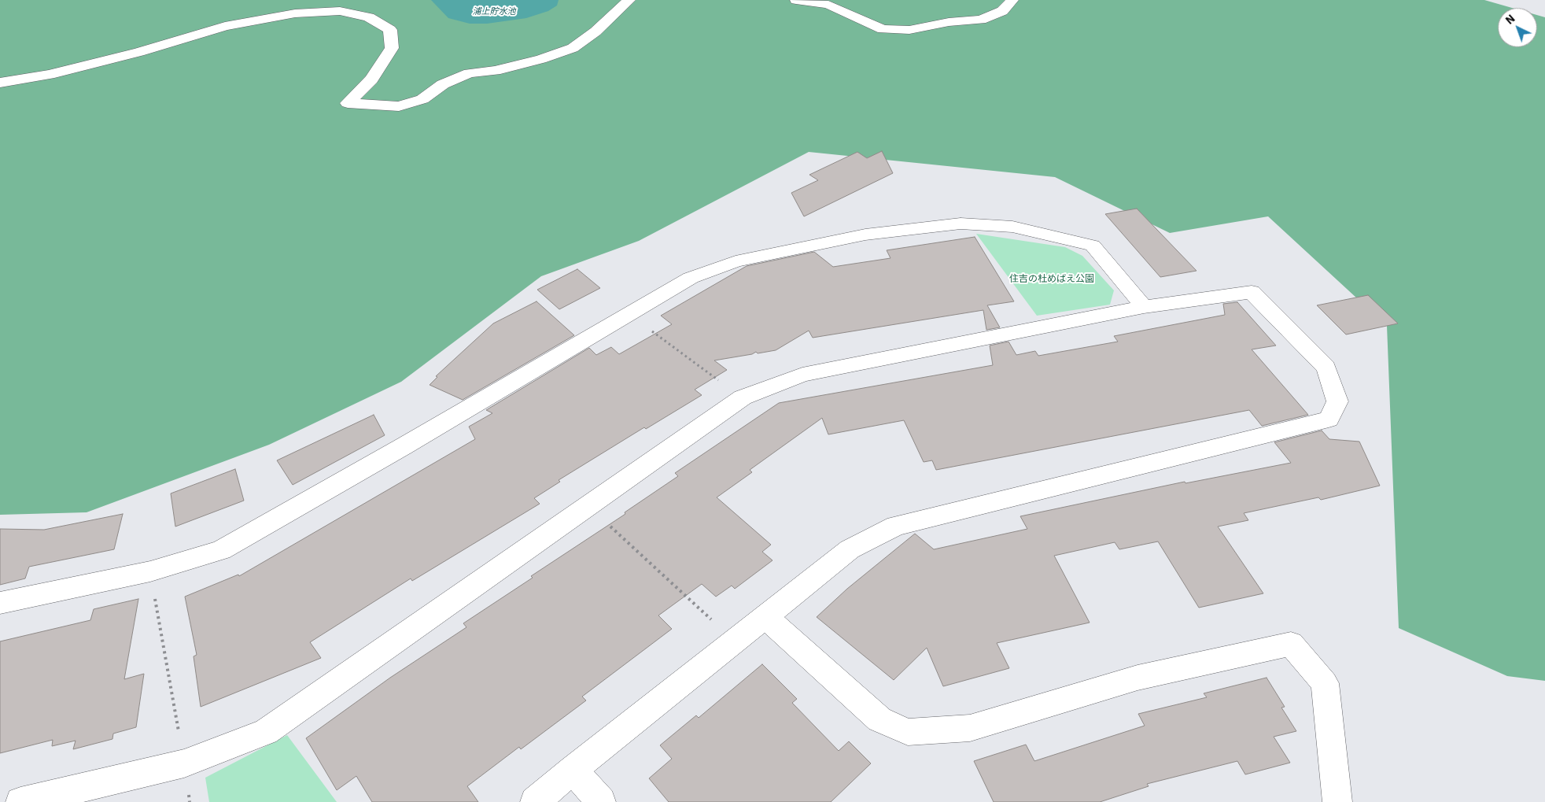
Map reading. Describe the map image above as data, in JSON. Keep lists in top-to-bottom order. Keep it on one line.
{"water":["浦上貯水池"],"parks":["住吉の杜めばえ公園"],"north":"top left"}
